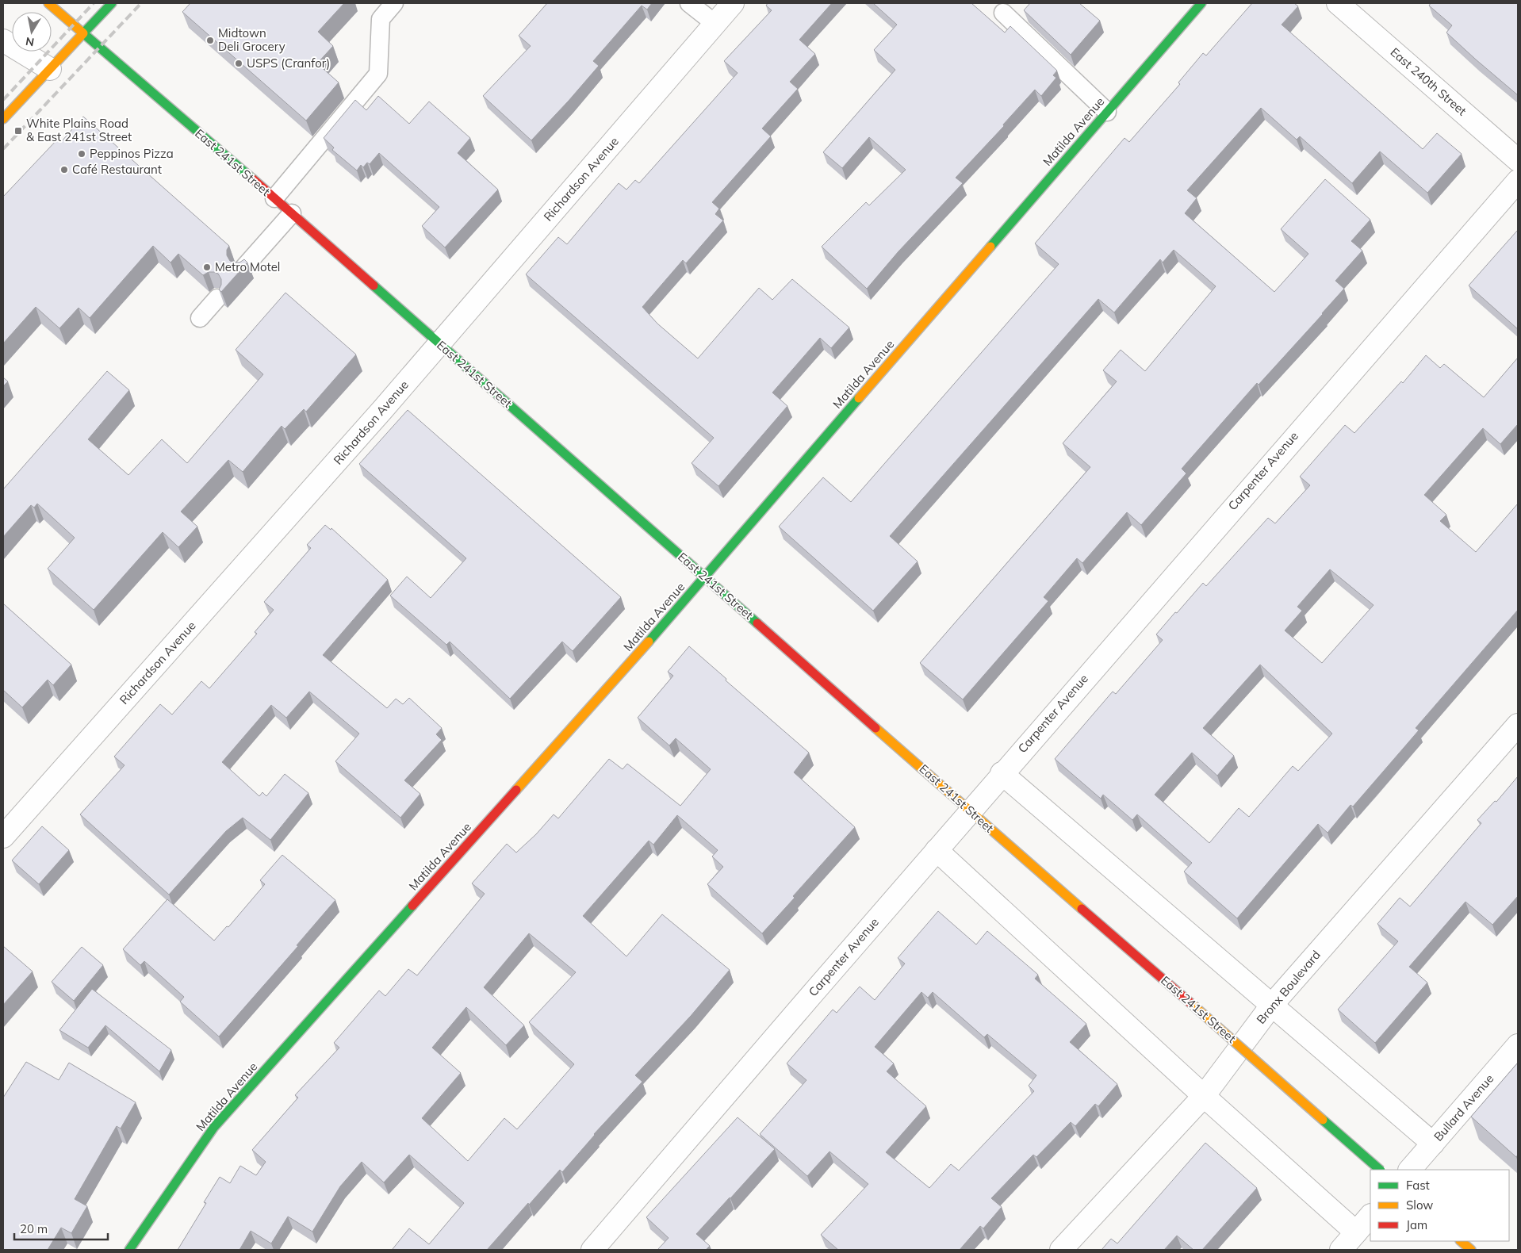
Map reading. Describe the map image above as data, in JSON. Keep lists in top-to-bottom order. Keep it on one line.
{"streets":{"street":["East 240th Street","Matilda Avenue","East 241st Street","Richardson Avenue","Carpenter Avenue","Bronx Boulevard","Bullard Avenue"]},"crossings":[["Matilda Avenue","East 241st Street"],["East 241st Street","Richardson Avenue"],["East 241st Street","Carpenter Avenue"]],"places":{"other":["Midtown Deli Grocery","USPS (Cranfor)","Peppinos Pizza","Café Restaurant","Metro Motel"],"transit":["White Plains Road & East 241st Street"]},"legend":["Fast","Slow","Jam"],"scale_bar":"20 m","north":"bottom"}
